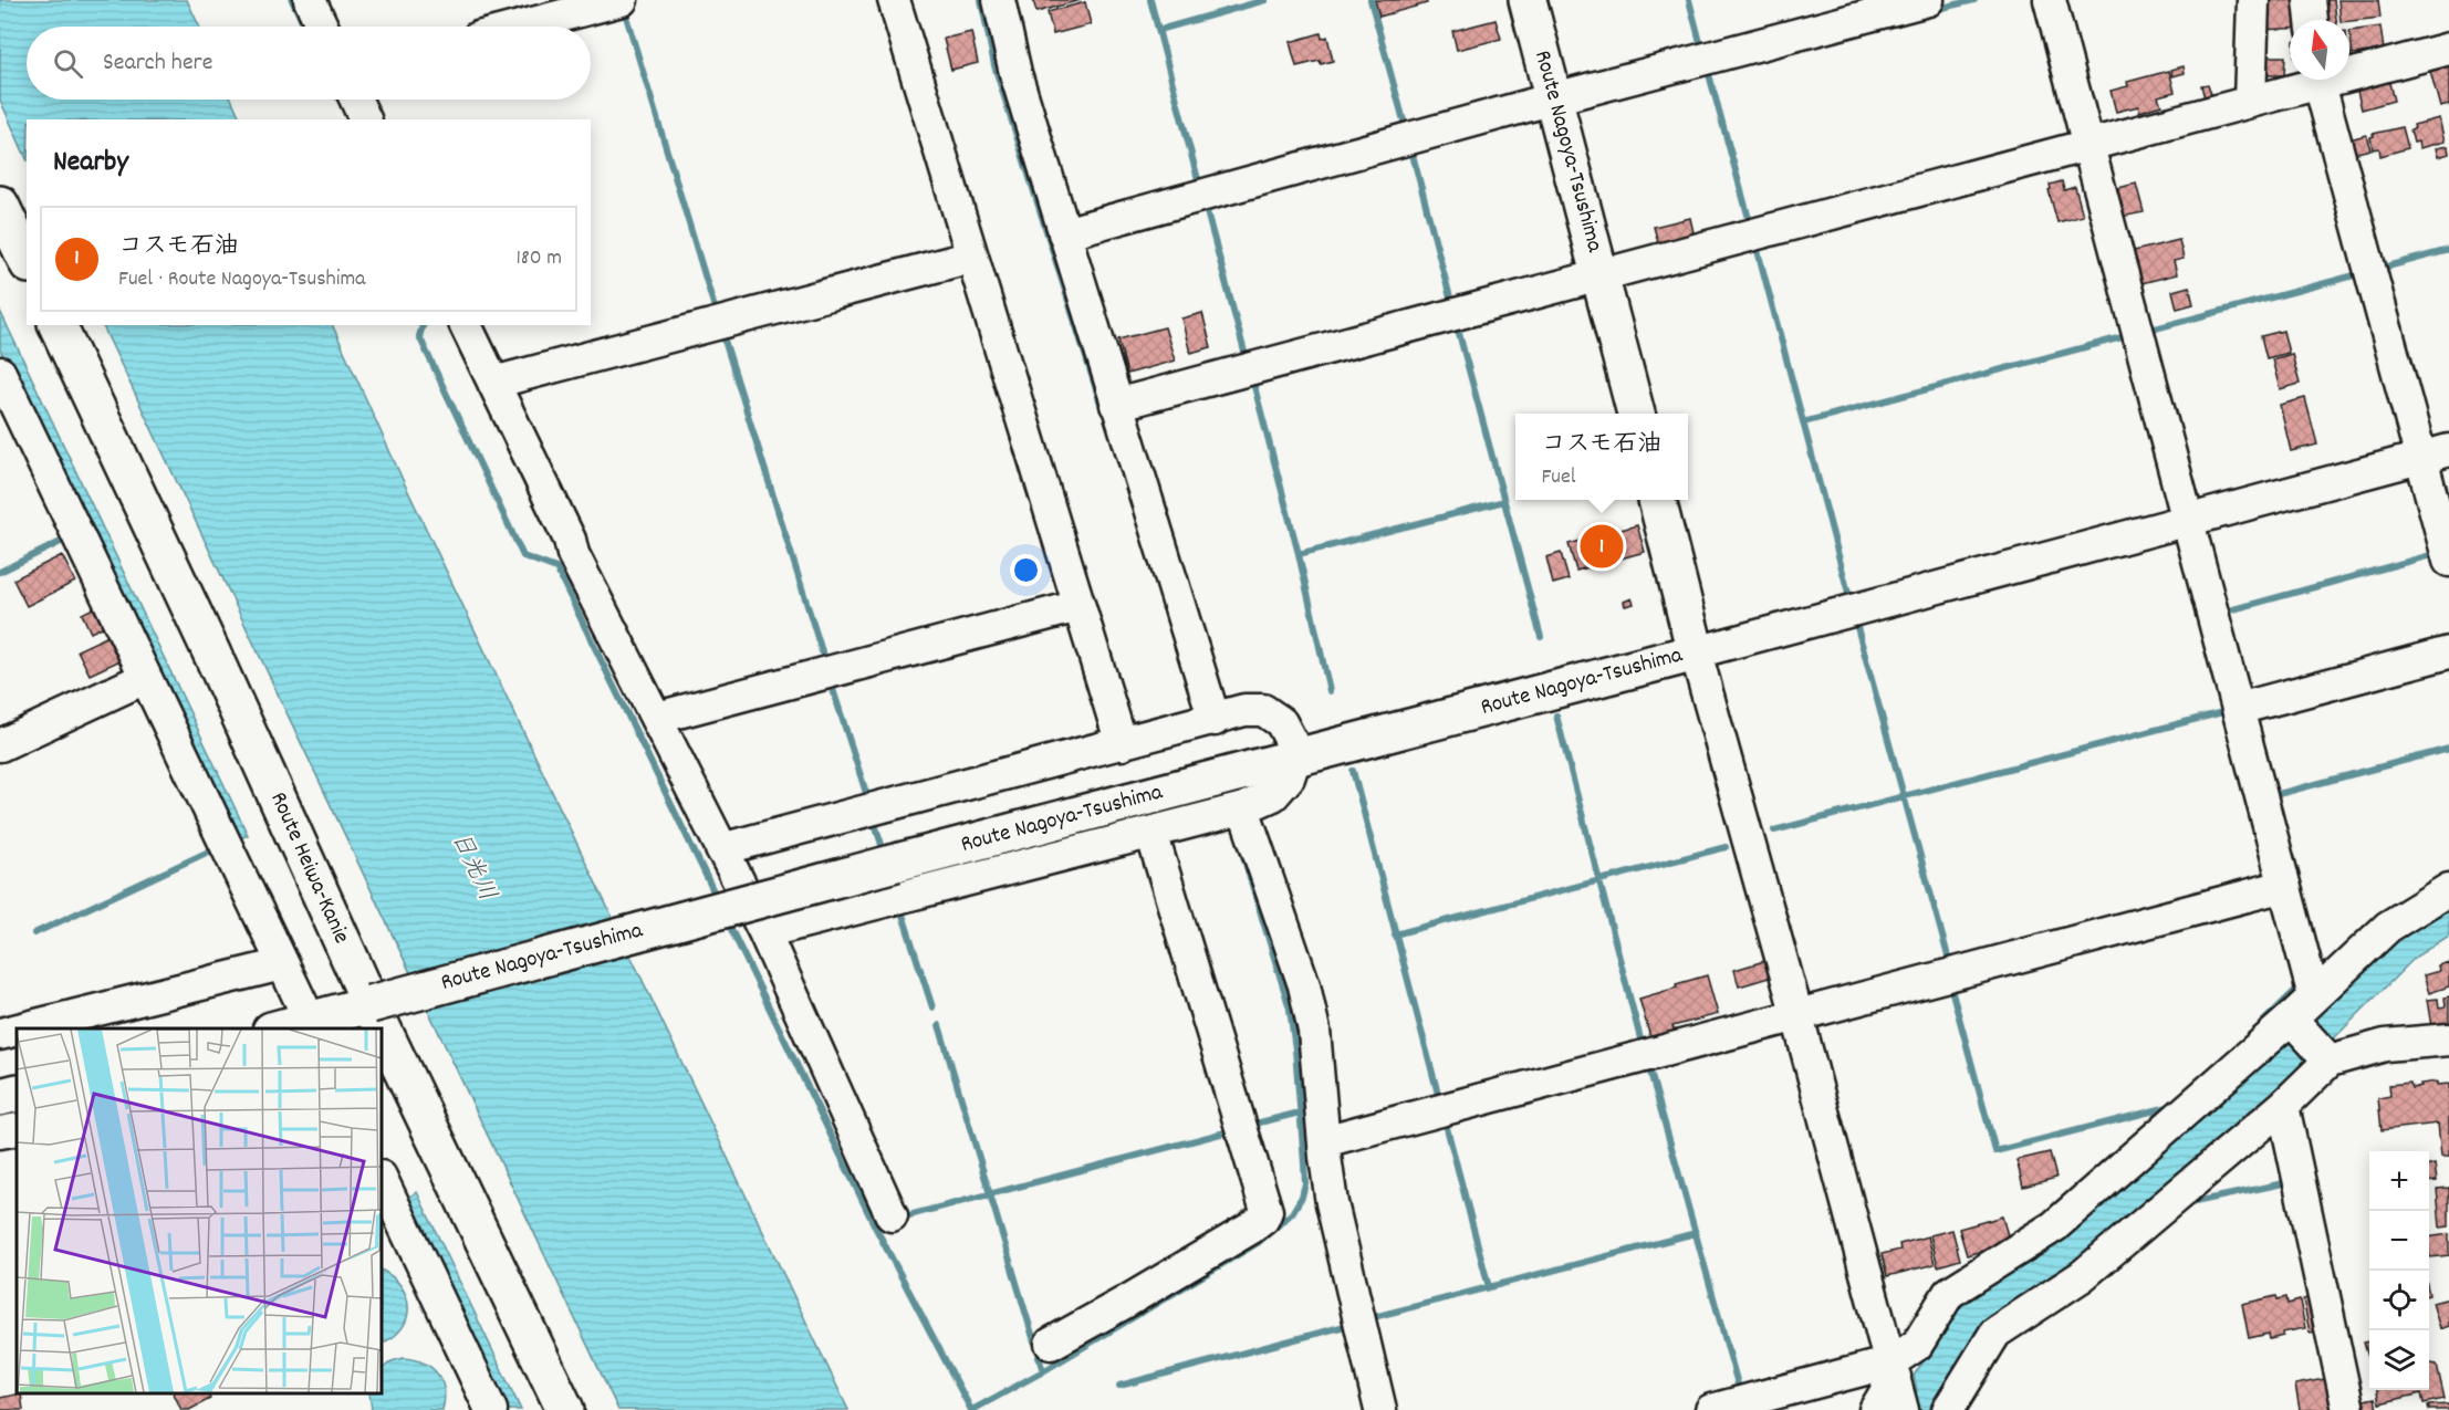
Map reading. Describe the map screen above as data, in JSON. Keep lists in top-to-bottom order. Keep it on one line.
{"streets":{"main road":["Route Nagoya-Tsushima","Route Heiwa-Kanie"]},"crossings":[["Route Nagoya-Tsushima","Route Heiwa-Kanie"]],"water":["日光川"],"north":"top","page":{"search":"Search here","heading":"Nearby","list":[{"mark":"1","name":"コスモ石油","note":"Fuel · Route Nagoya-Tsushima","value":"180 m"}],"popup":["コスモ石油","Fuel"],"pins":"1","map_buttons":["+","−"]}}
